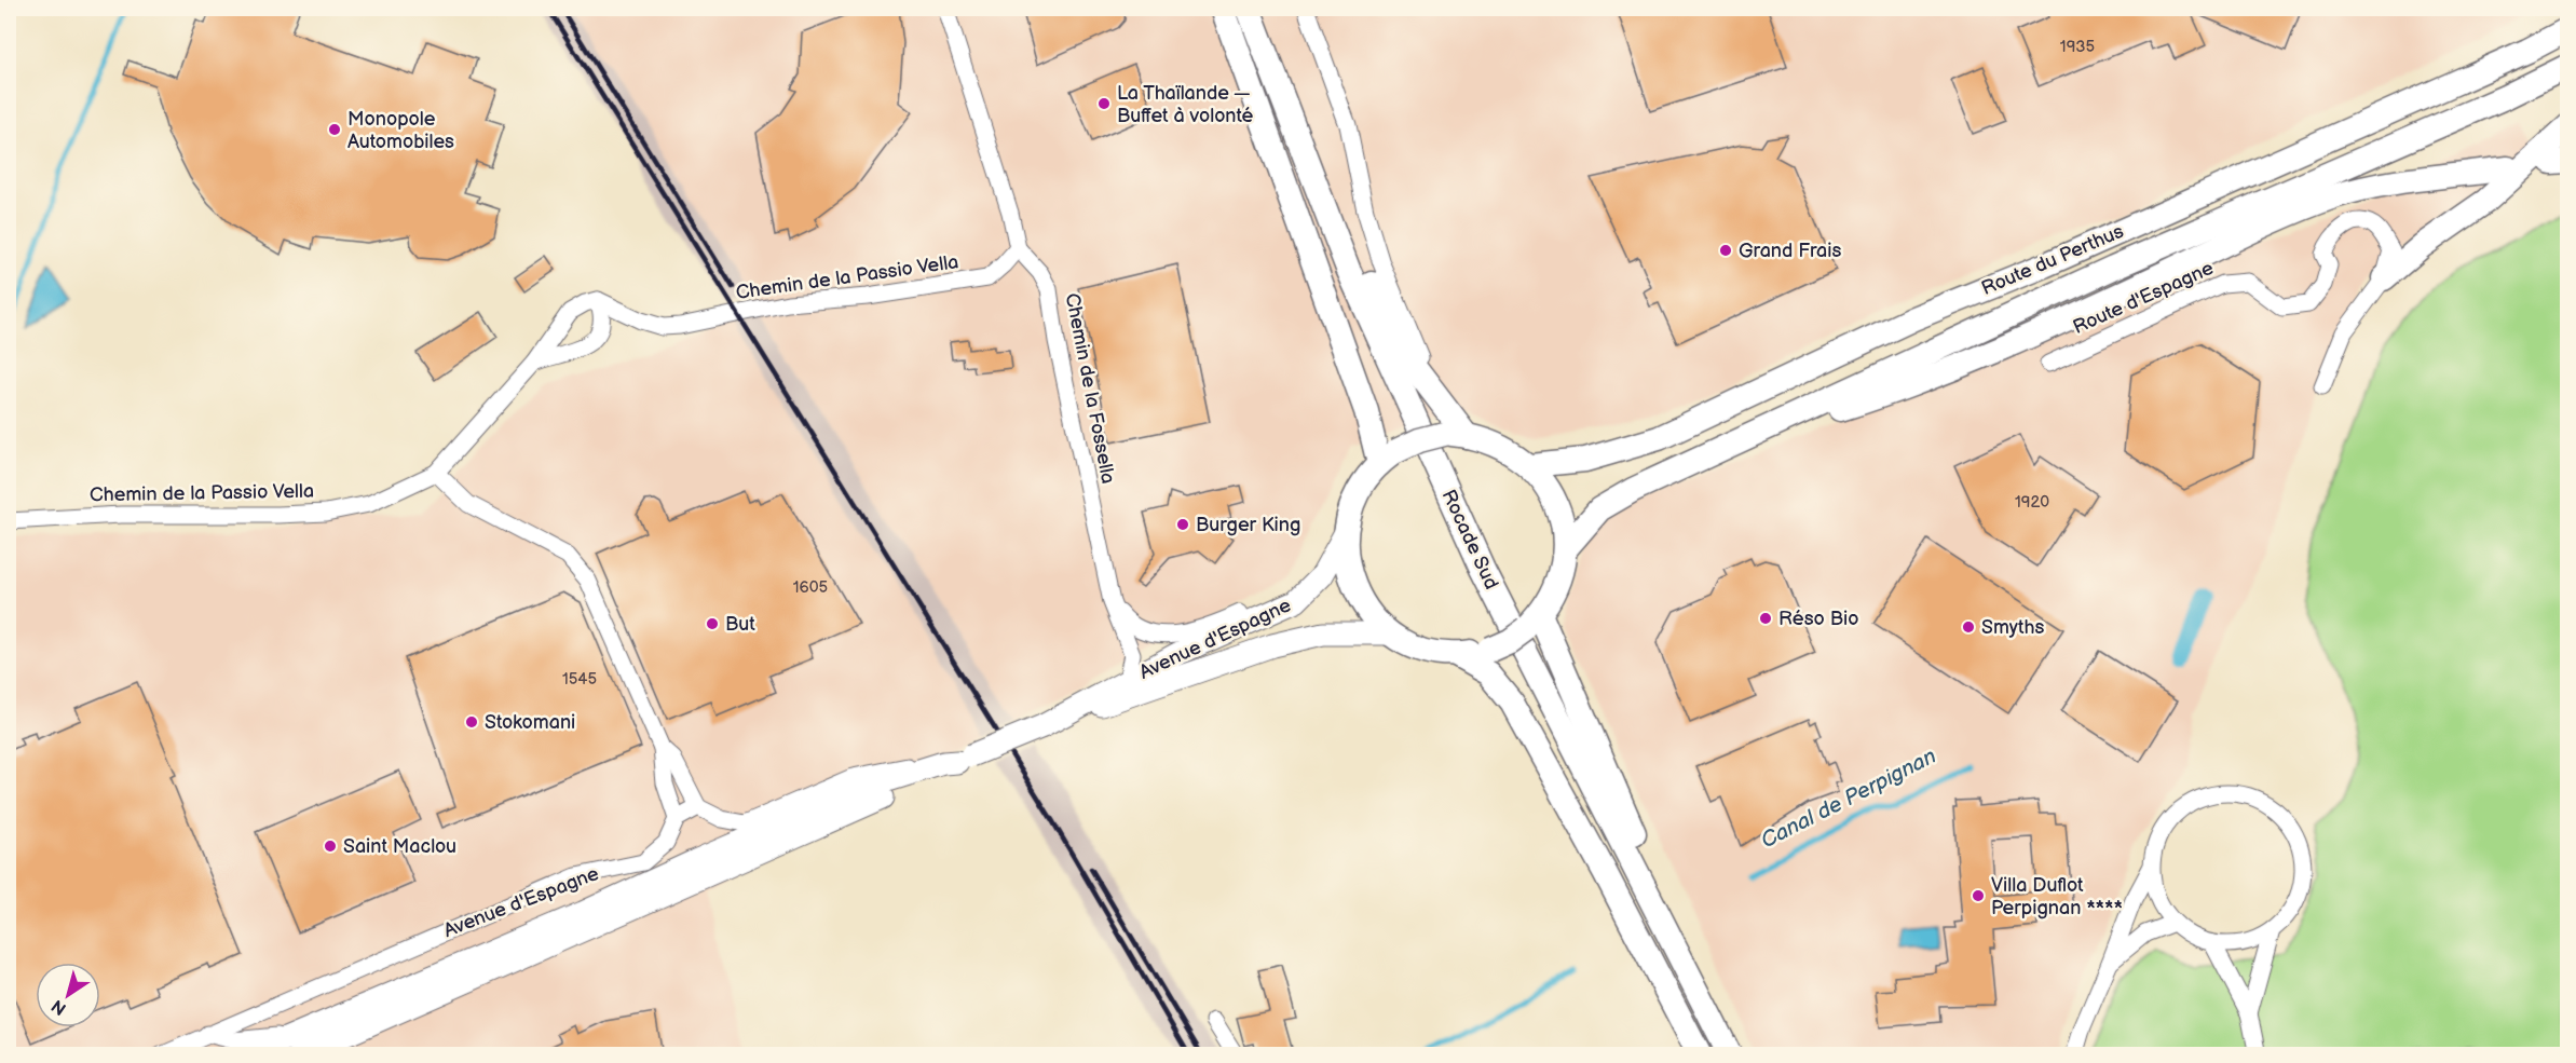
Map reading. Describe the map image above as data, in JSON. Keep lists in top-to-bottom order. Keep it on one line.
{"streets":{"main road":["Route du Perthus","Rocade Sud","Avenue d'Espagne"],"street":["Chemin de la Passio Vella","Route d'Espagne","Chemin de la Fossella"]},"crossings":[["Route du Perthus","Avenue d'Espagne"],["Chemin de la Passio Vella","Chemin de la Fossella"],["Chemin de la Fossella","Avenue d'Espagne"]],"water":["Canal de Perpignan"],"places":["La Thaïlande — Buffet à volonté","Monopole Automobiles","Grand Frais","Burger King","Réso Bio","But","Smyths","Stokomani","Saint Maclou","Villa Duflot Perpignan ****"],"house_numbers":["1935","1920","1605","1545"],"north":"bottom left"}
